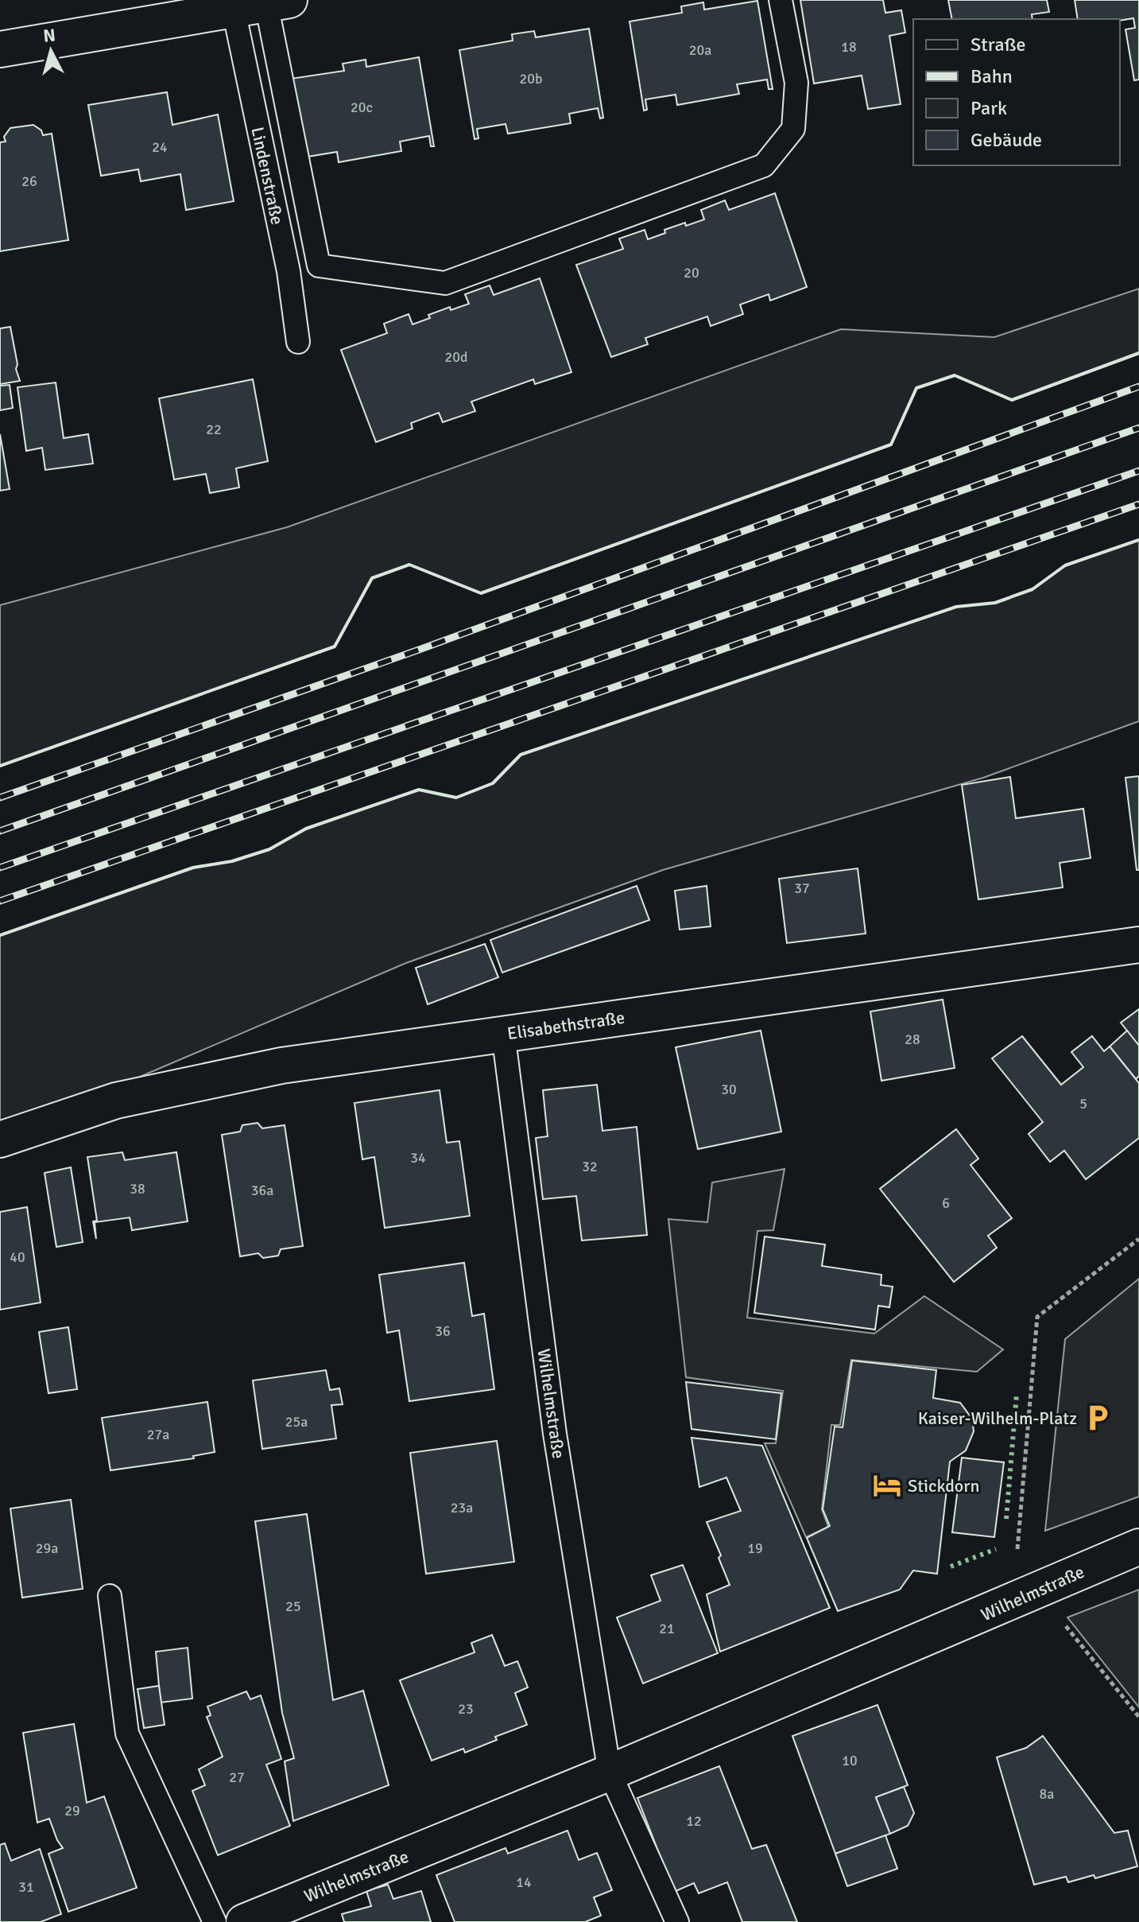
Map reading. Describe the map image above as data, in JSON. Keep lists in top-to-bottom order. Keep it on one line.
{"streets":{"street":["Elisabethstraße","Wilhelmstraße"],"lane":["Lindenstraße"]},"crossings":[["Elisabethstraße","Wilhelmstraße"]],"places":{"parking":["Kaiser-Wilhelm-Platz"],"hotel":["Stickdorn"]},"house_numbers":["18","20a","20b","20c","24","26","20","20d","22","37","28","30","5","34","32","38","36a","6","40","36","25a","27a","23a","29a","19","25","21","23","10","27","8a","29","12","14","31"],"legend":["Straße","Bahn","Park","Gebäude"],"north":"top"}
